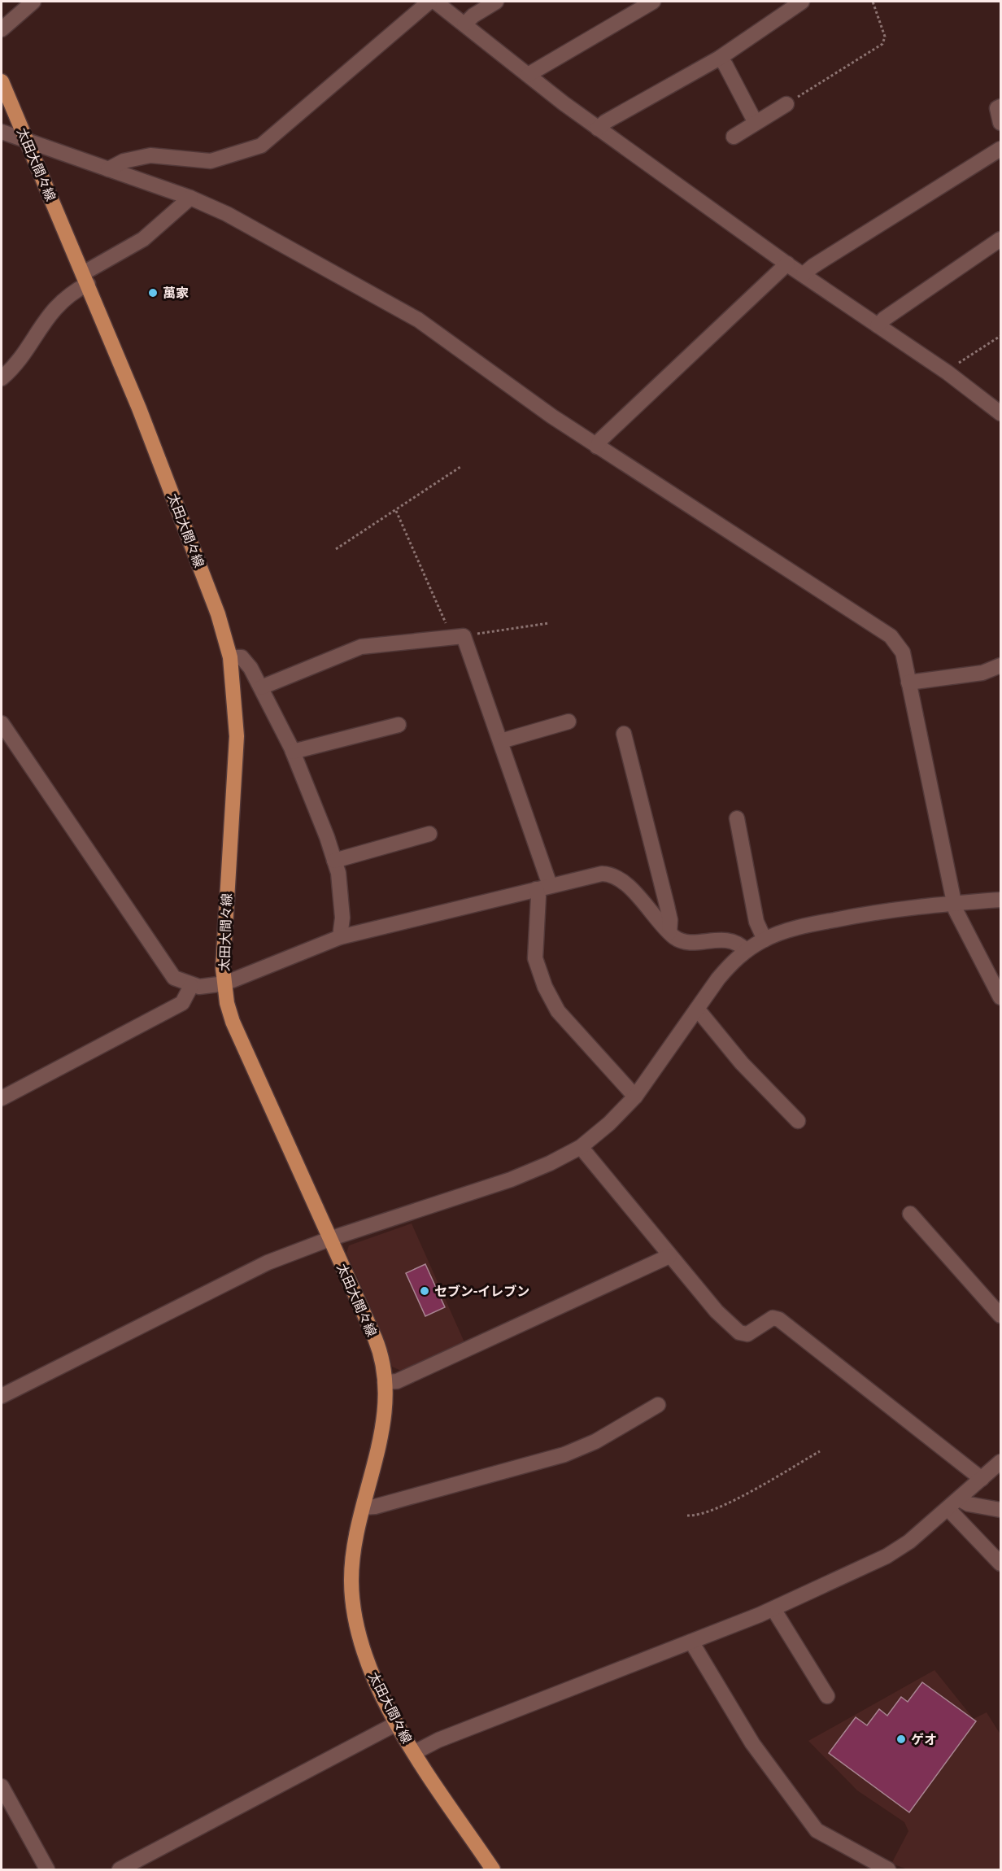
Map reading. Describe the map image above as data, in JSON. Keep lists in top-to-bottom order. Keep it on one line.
{"streets":{"main road":["太田大間々線"]},"places":["萬家","セブン-イレブン","ゲオ"]}
